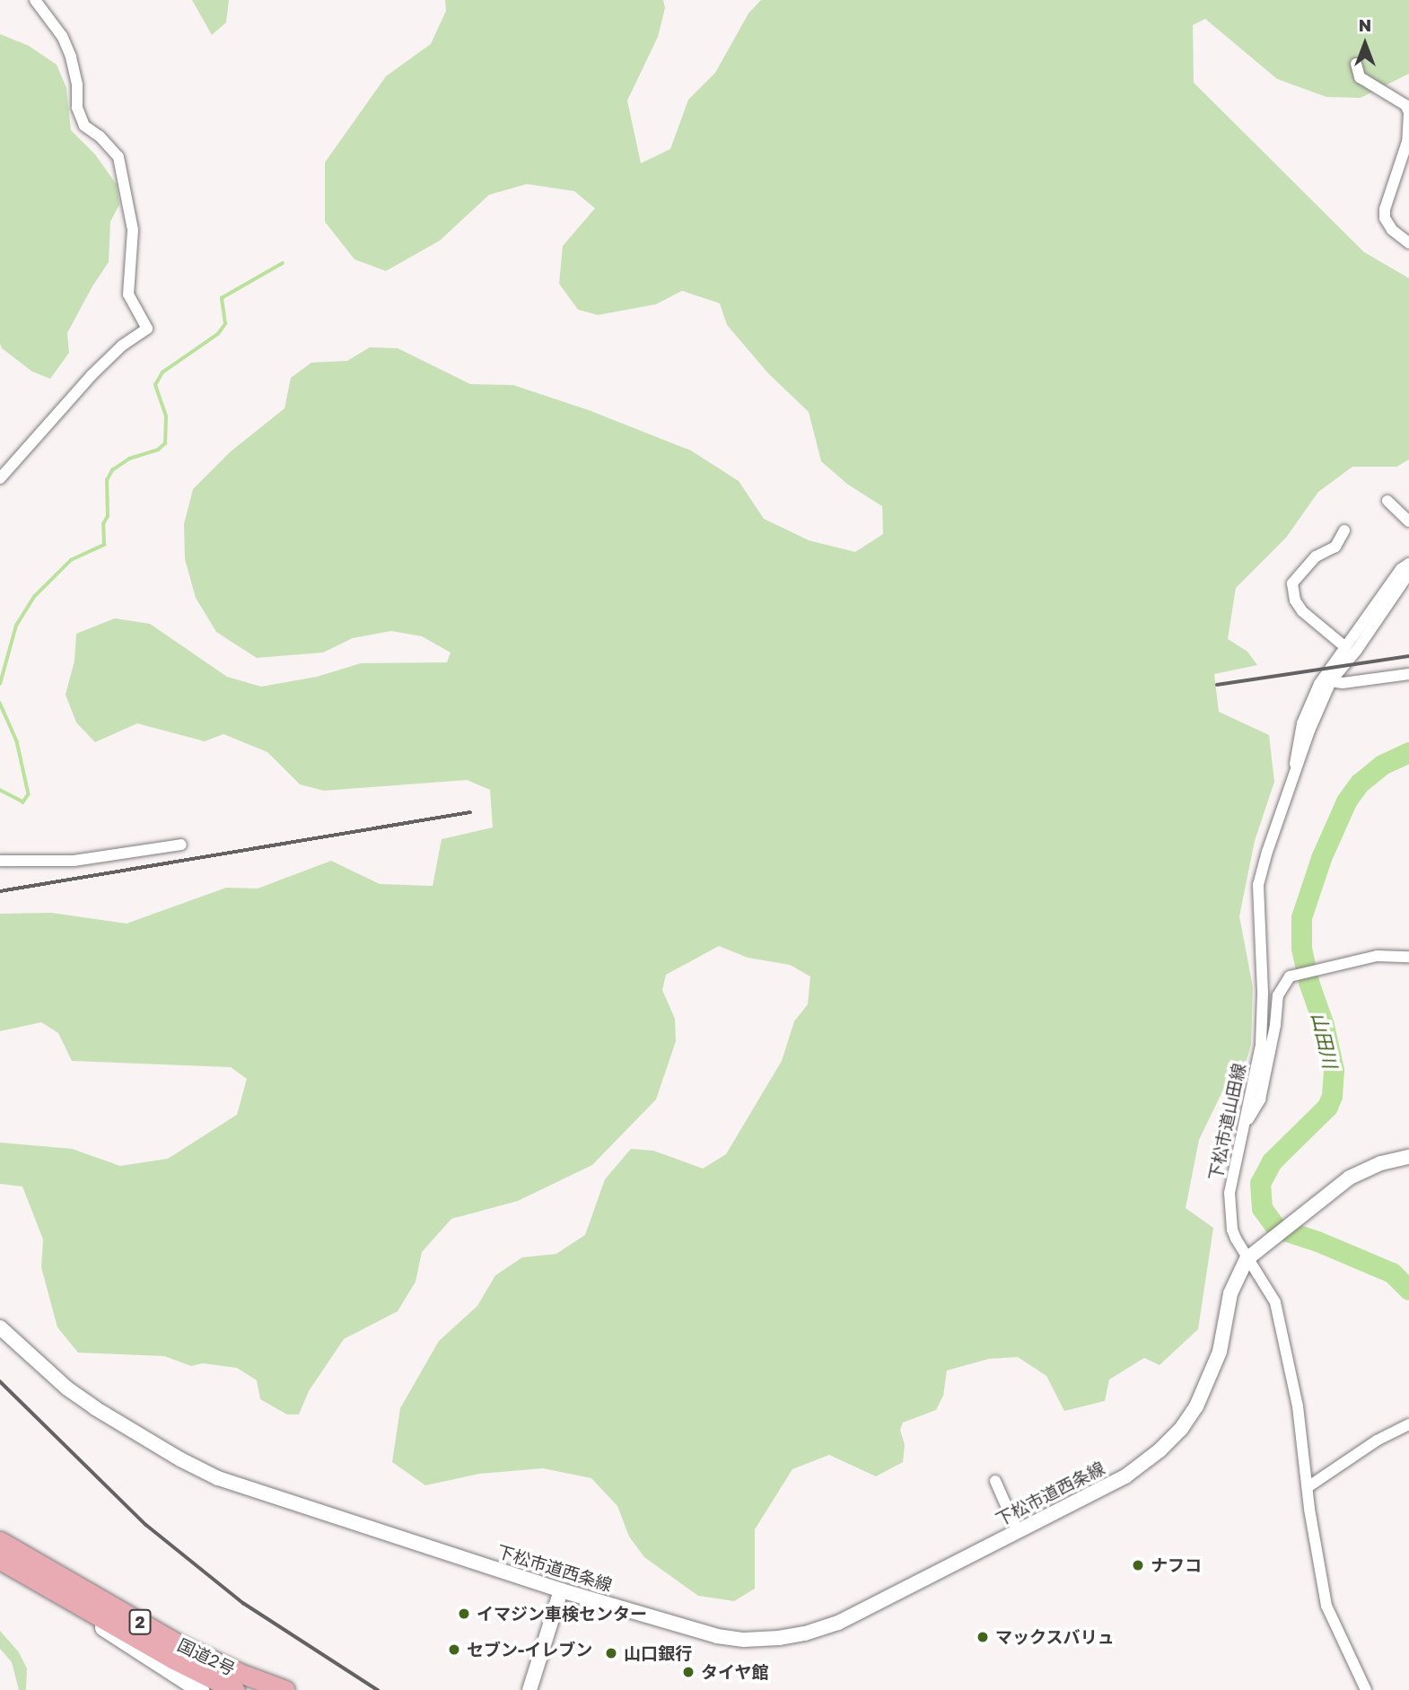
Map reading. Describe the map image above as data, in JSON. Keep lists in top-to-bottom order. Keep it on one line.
{"streets":{"highway":["2","国道2号"],"street":["下松市道山田線","下松市道西条線"]},"crossings":[["下松市道山田線","下松市道西条線"]],"water":["山田川"],"places":["ナフコ","イマジン車検センター","マックスバリュ","セブン-イレブン","山口銀行","タイヤ館"],"north":"top"}
